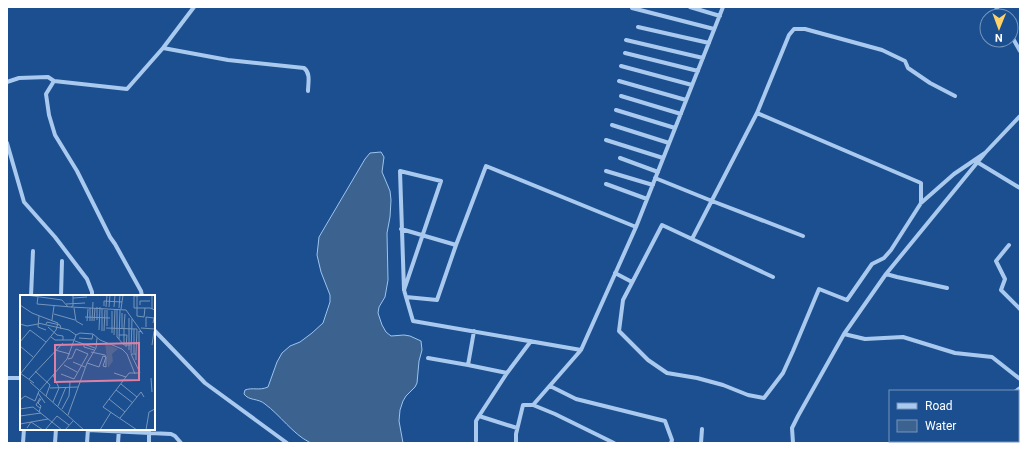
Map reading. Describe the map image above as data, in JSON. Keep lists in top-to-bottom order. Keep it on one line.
{"legend":["Road","Water"],"north":"bottom"}
